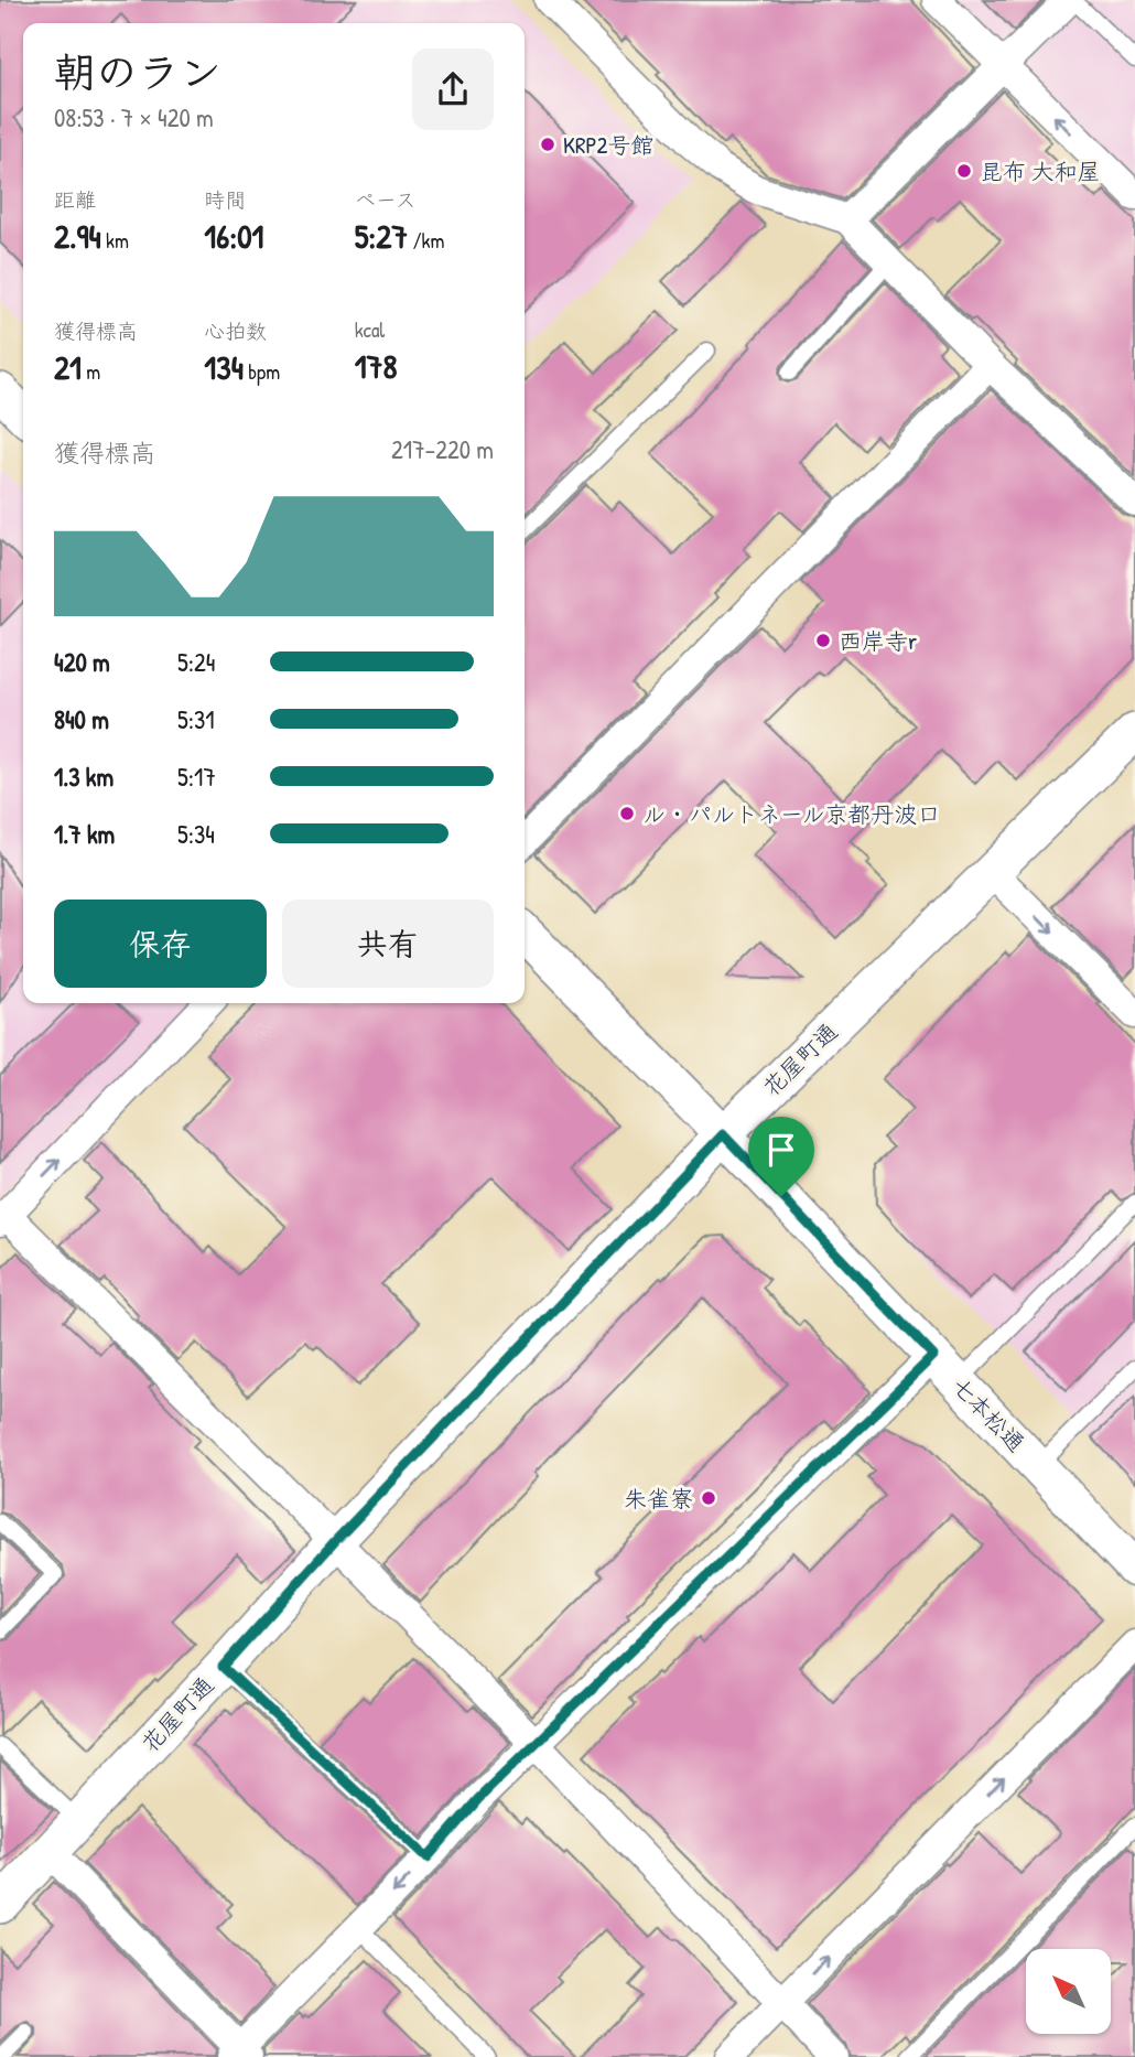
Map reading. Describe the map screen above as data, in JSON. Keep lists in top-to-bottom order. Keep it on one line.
{"streets":{"street":["花屋町通","七本松通"]},"crossings":[["花屋町通","七本松通"]],"places":["KRP2号館","昆布 大和屋","西岸寺r","ル・パルトネール京都丹波口","朱雀寮"],"north":"top left","page":{"heading":["朝のラン","08:53 · 7 × 420 m"],"stats":[["距離","2.94 km"],["時間","16:01"],["ペース","5:27 /km"],["獲得標高","21 m"],["心拍数","134 bpm"],["kcal","178"]],"chart":["獲得標高","217–220 m"],"list":[{"name":"420 m","note":"5:24"},{"name":"840 m","note":"5:31"},{"name":"1.3 km","note":"5:17"},{"name":"1.7 km","note":"5:34"}],"buttons":["保存","共有"]}}
